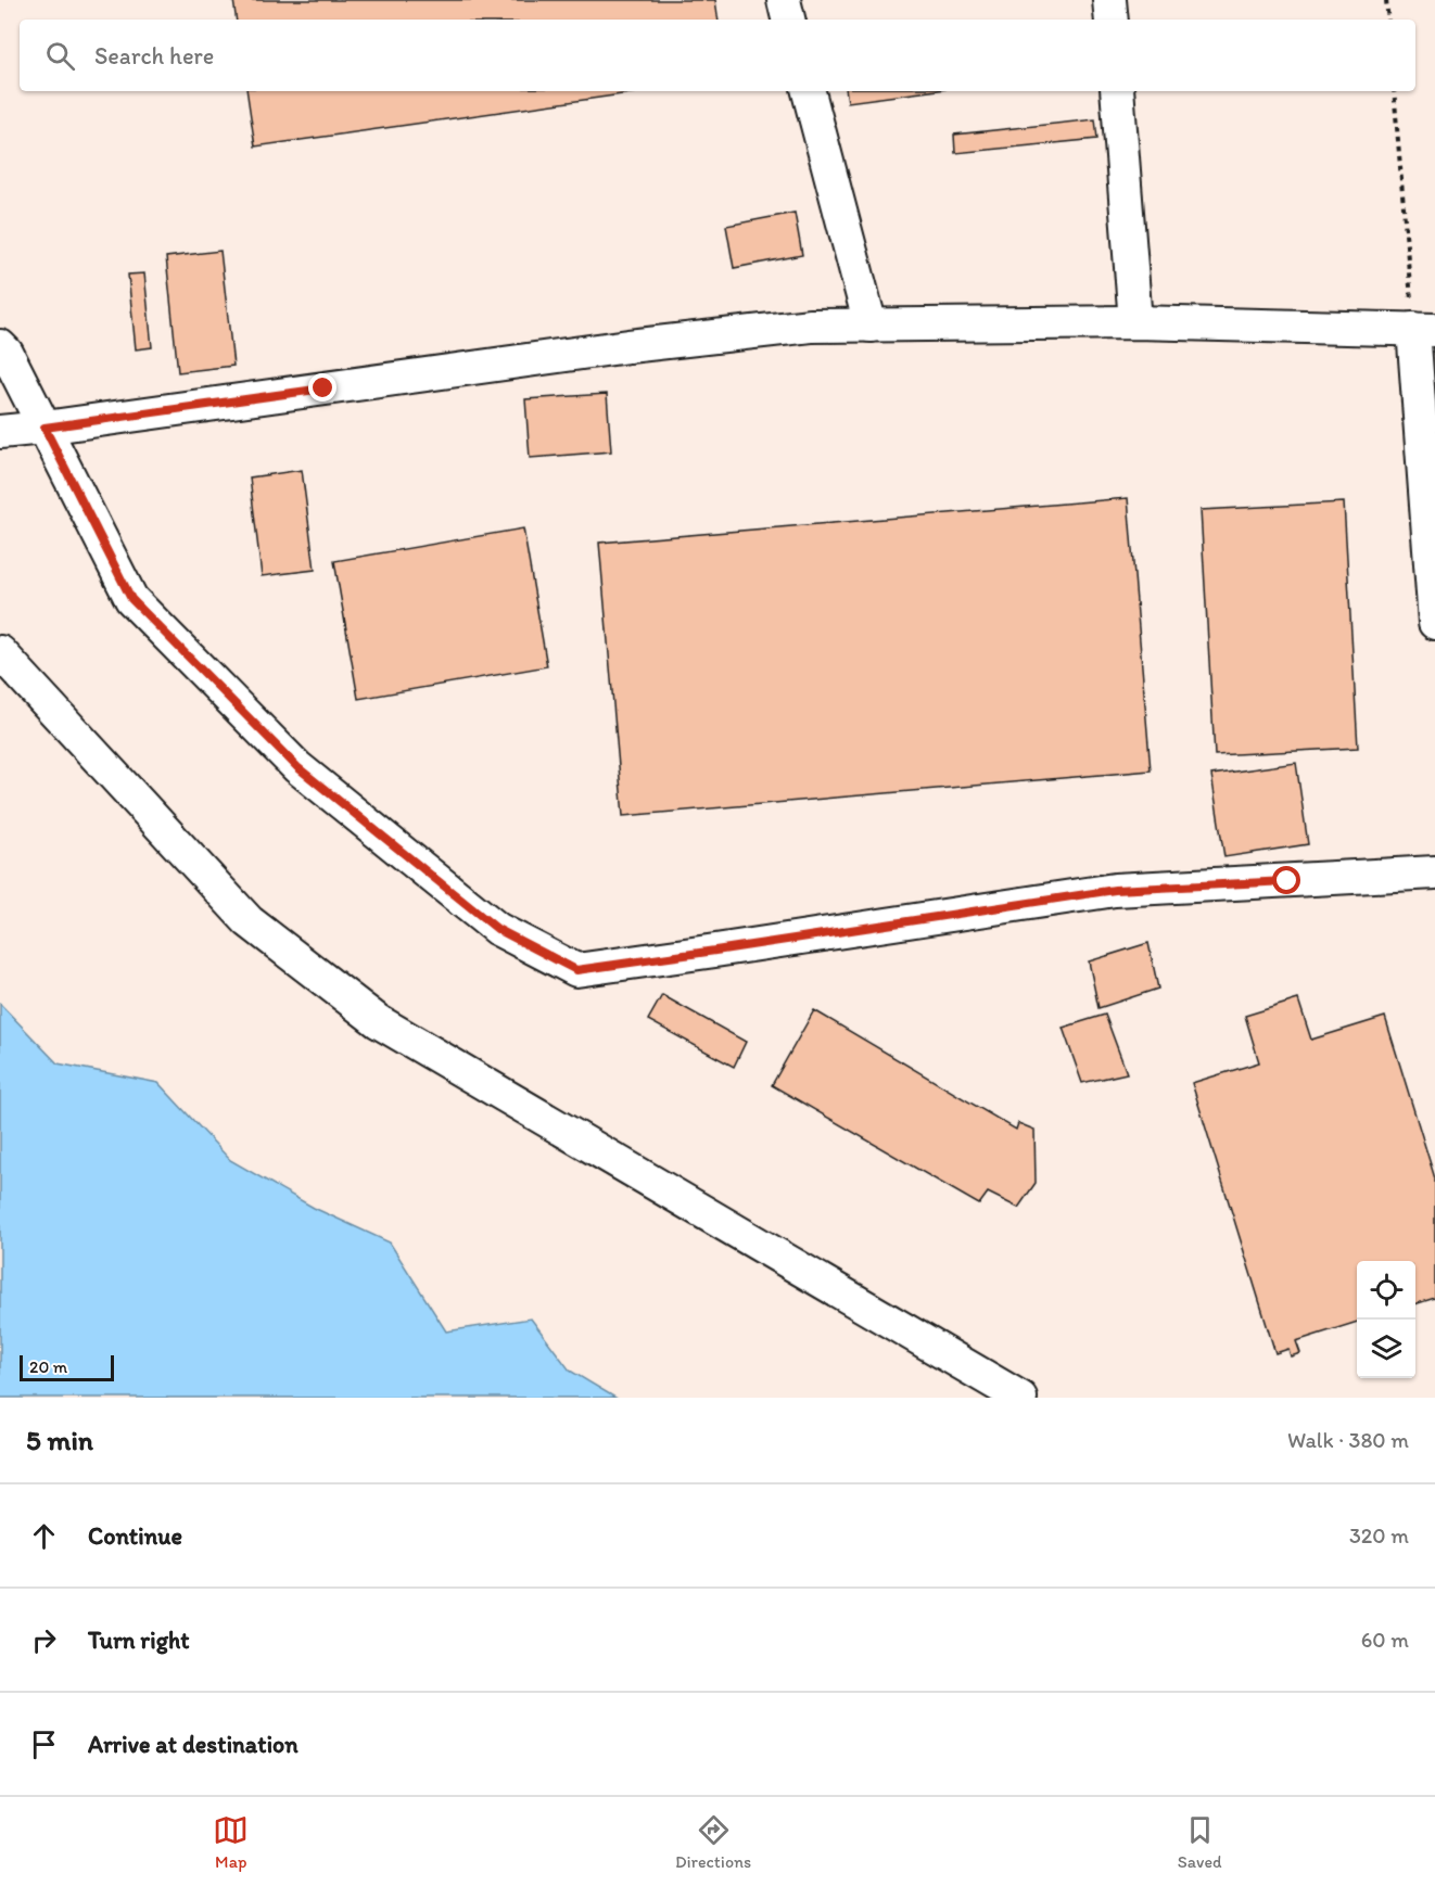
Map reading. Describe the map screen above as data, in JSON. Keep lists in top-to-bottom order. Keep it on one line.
{"scale_bar":"20 m","page":{"search":"Search here","scale":"20 m","heading":["5 min","Walk · 380 m"],"list":[["Continue","320 m"],["Turn right","60 m"],"Arrive at destination"],"nav":["Map","Directions","Saved"]}}
